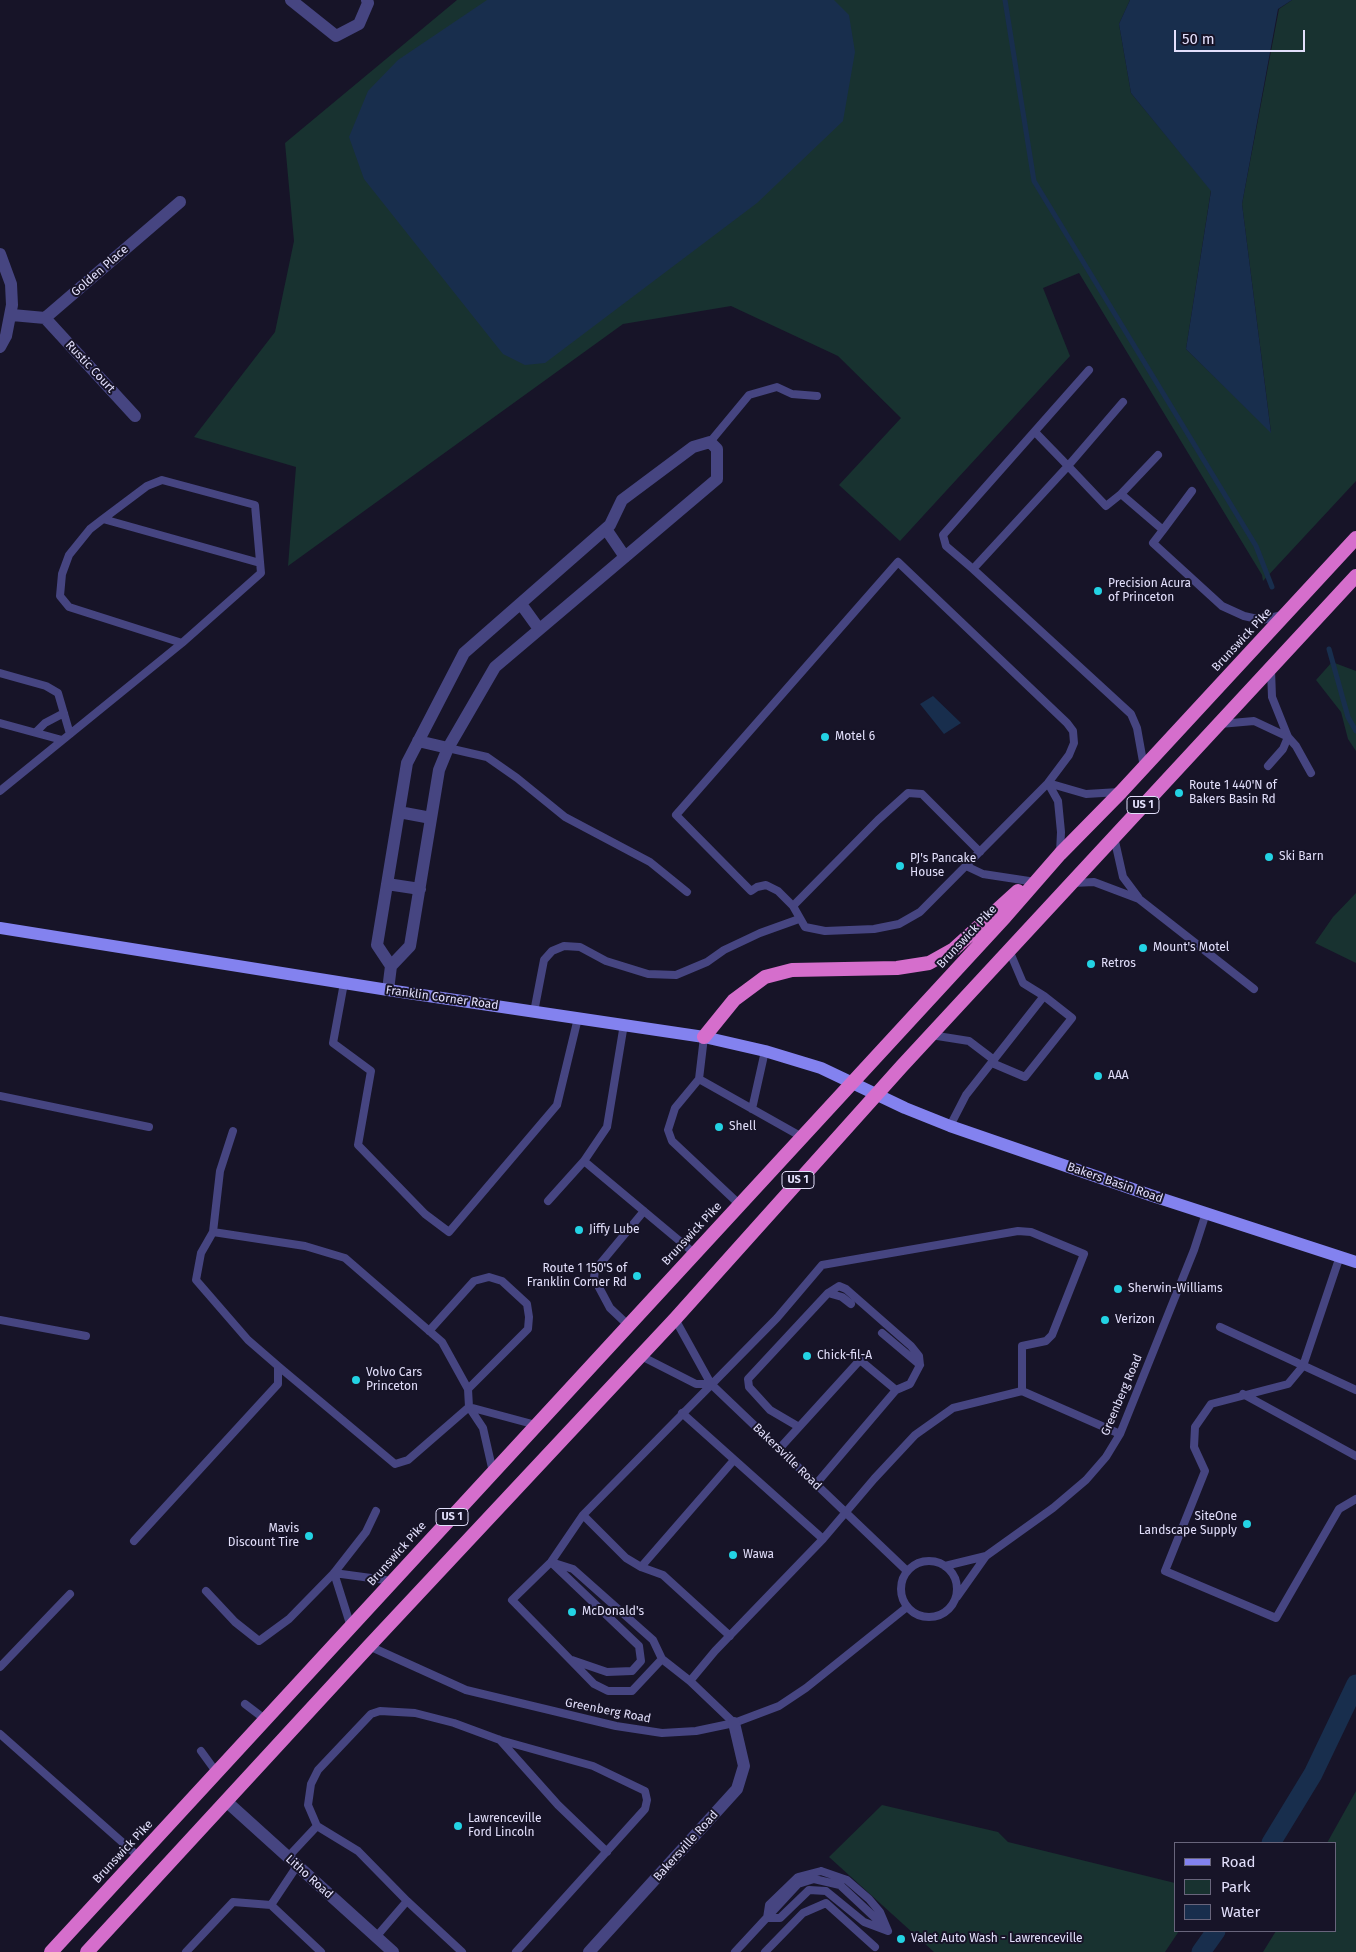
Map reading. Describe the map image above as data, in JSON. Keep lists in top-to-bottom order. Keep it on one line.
{"streets":{"highway":["Brunswick Pike","US 1"],"main road":["Franklin Corner Road","Bakers Basin Road"],"street":["Golden Place","Rustic Court","Bakersville Road","Litho Road"],"lane":["Greenberg Road"]},"crossings":[["Golden Place","Rustic Court"],["Brunswick Pike","Franklin Corner Road"],["US 1","Franklin Corner Road"],["US 1","Bakers Basin Road"],["US 1","Greenberg Road"],["US 1","Bakersville Road"],["US 1","Litho Road"],["Franklin Corner Road","Bakers Basin Road"],["Bakers Basin Road","Greenberg Road"],["Greenberg Road","Bakersville Road"]],"places":["Precision Acura of Princeton","Motel 6","Route 1 440'N of Bakers Basin Rd","Ski Barn","PJ's Pancake House","Mount's Motel","Retros","AAA","Shell","Jiffy Lube","Route 1 150'S of Franklin Corner Rd","Sherwin-Williams","Verizon","Chick-fil-A","Volvo Cars Princeton","SiteOne Landscape Supply","Mavis Discount Tire","Wawa","McDonald's","Lawrenceville Ford Lincoln","Valet Auto Wash - Lawrenceville"],"legend":["Road","Park","Water"],"scale_bar":"50 m"}
